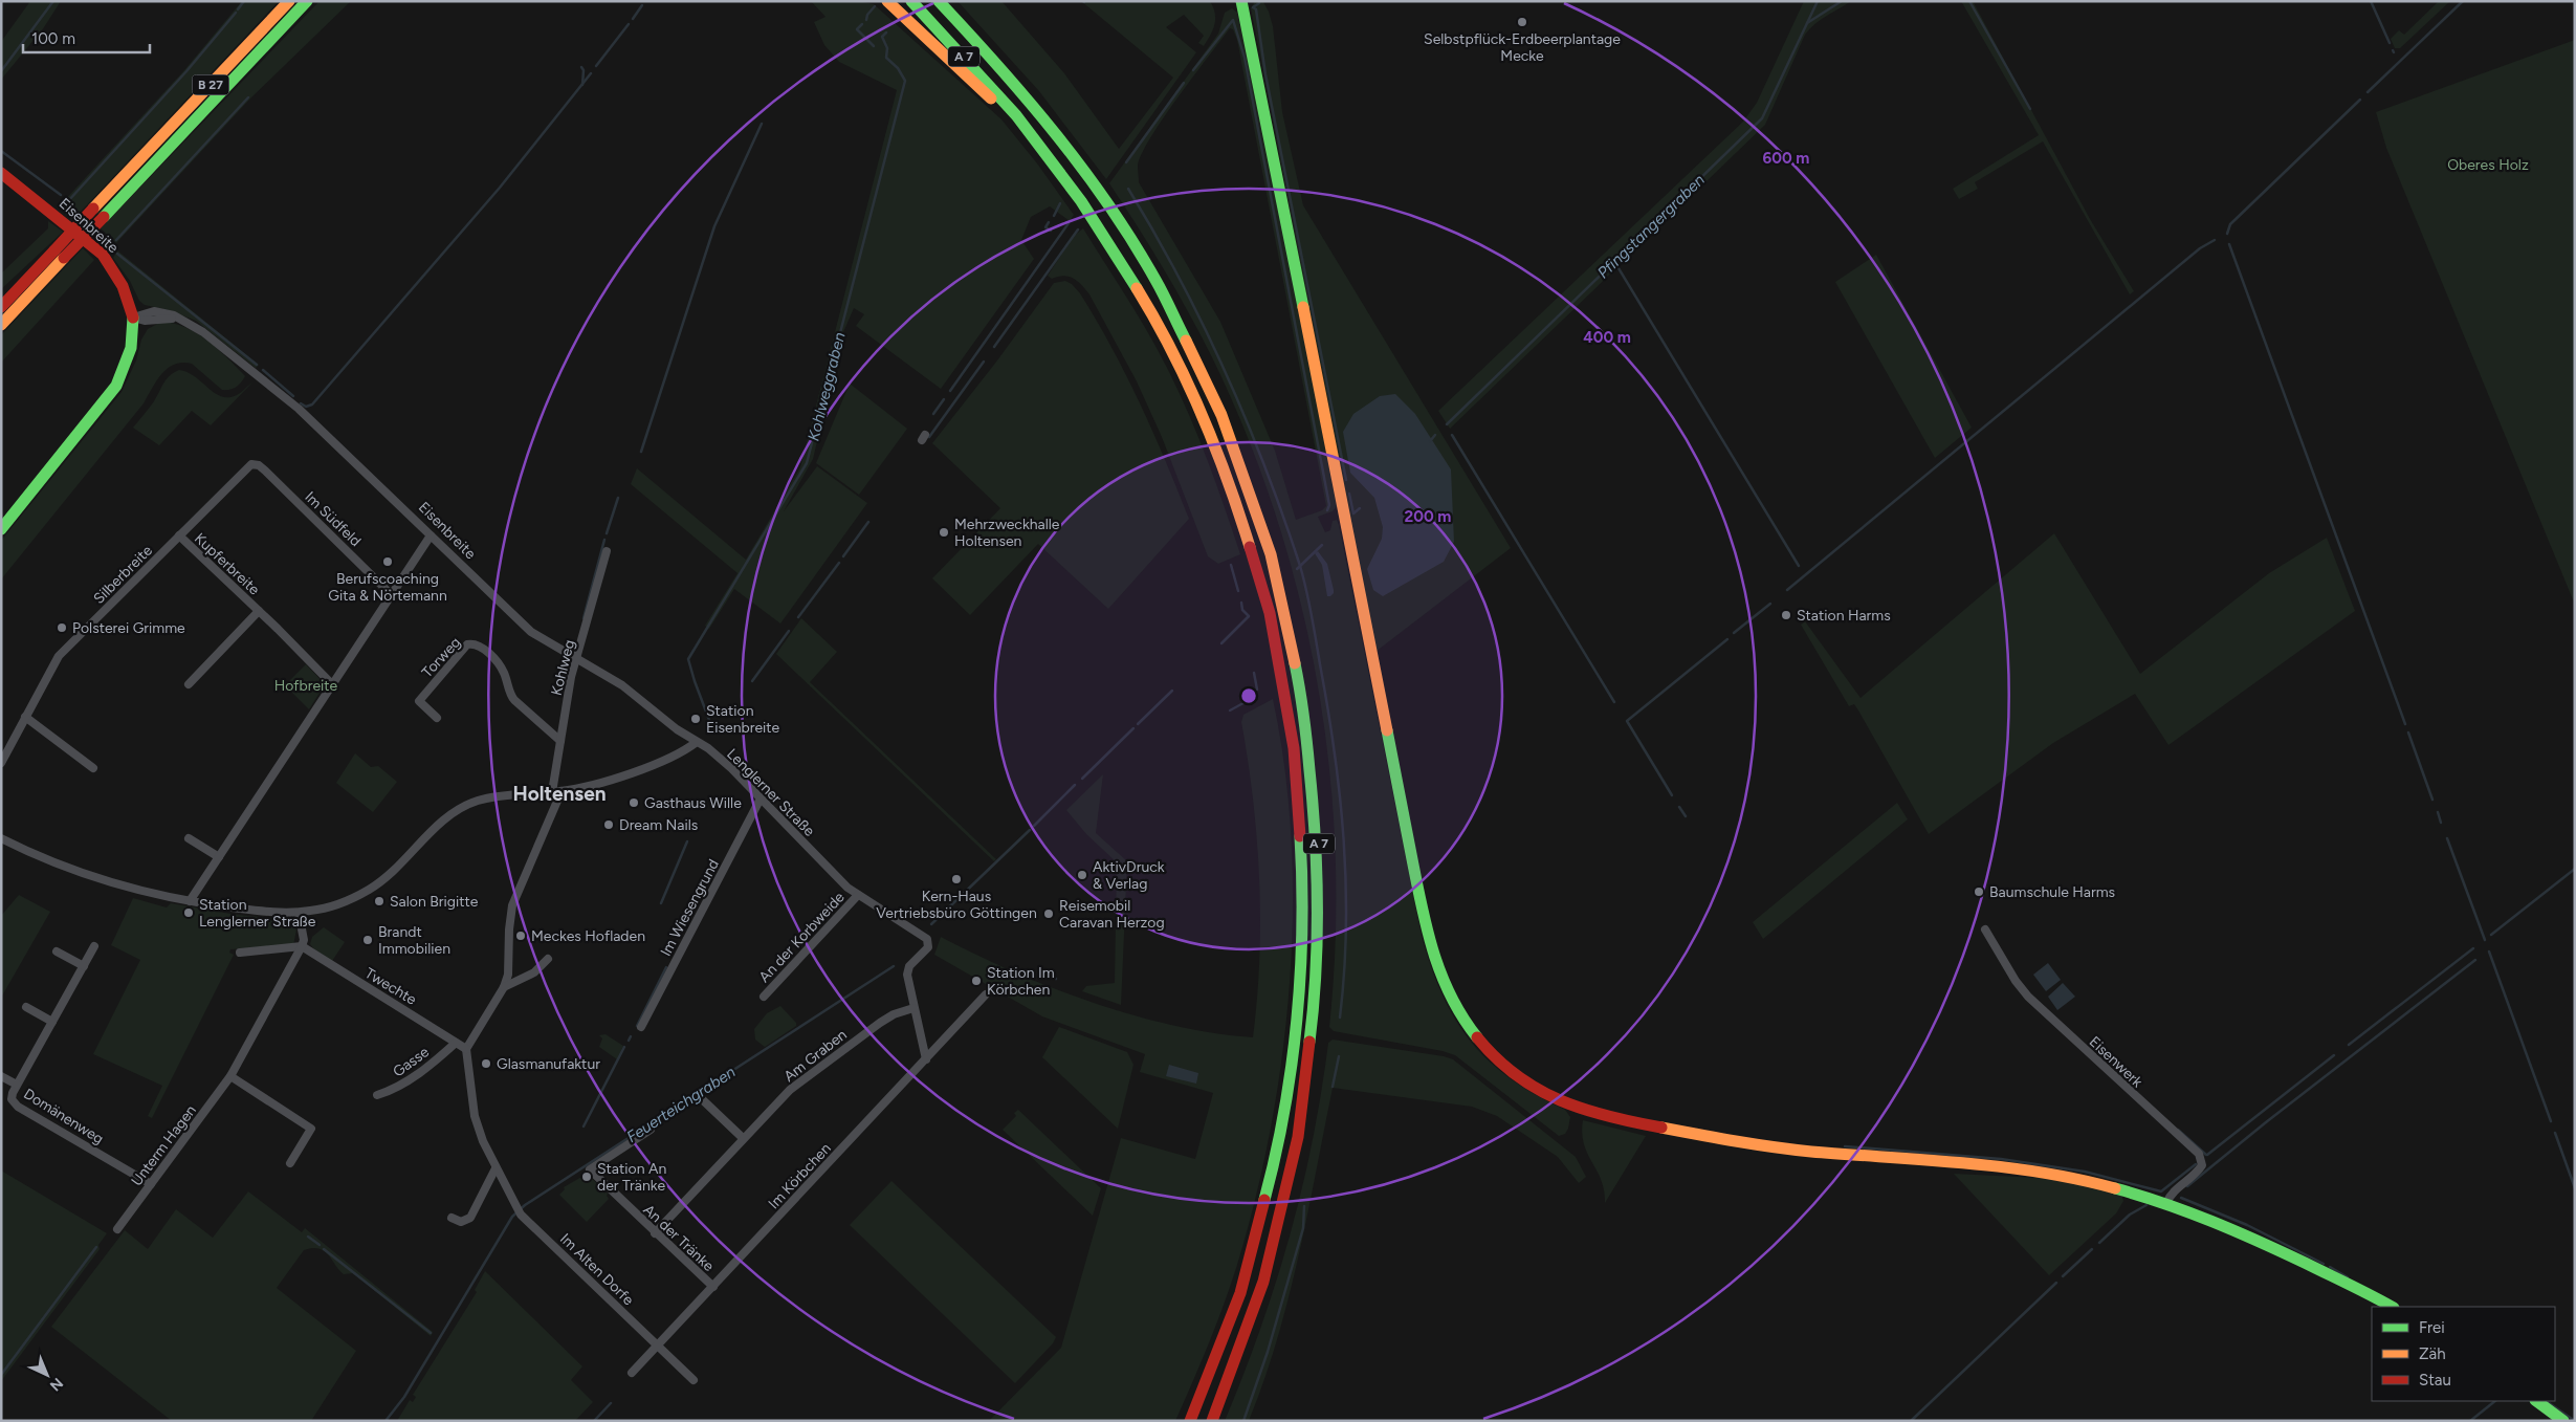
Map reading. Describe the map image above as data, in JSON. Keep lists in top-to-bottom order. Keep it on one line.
{"streets":{"main road":["A 7","B 27","Eisenbreite"],"street":["Im Südfeld","Kupferbreite","Silberbreite","Torweg","Kohlweg","Lenglerner Straße","Im Wiesengrund","An der Korbweide","Twechte","Am Graben","Gasse","Eisenwerk","Domänenweg","Unterm Hagen","Im Körbchen","An der Tränke","Im Alten Dorfe"]},"crossings":[["Eisenbreite","Kohlweg"],["Eisenbreite","Lenglerner Straße"],["Im Südfeld","Silberbreite"],["Kupferbreite","Silberbreite"],["Torweg","Kohlweg"],["Lenglerner Straße","Im Wiesengrund"],["Lenglerner Straße","An der Korbweide"],["Lenglerner Straße","Am Graben"],["Twechte","Gasse"],["Twechte","Unterm Hagen"],["Twechte","Im Alten Dorfe"],["Am Graben","An der Tränke"],["Domänenweg","Unterm Hagen"],["Im Körbchen","An der Tränke"],["Im Körbchen","Im Alten Dorfe"]],"districts":["Holtensen"],"water":["Pfingstangergraben","Kohlweggraben","Feuerteichgraben"],"parks":["Oberes Holz","Hofbreite"],"places":["Selbstpflück-Erdbeerplantage Mecke","Mehrzweckhalle Holtensen","Berufscoaching Gita & Nörtemann","Station Harms","Polsterei Grimme","Station Eisenbreite","Gasthaus Wille","Dream Nails","AktivDruck & Verlag","Kern-Haus Vertriebsbüro Göttingen","Baumschule Harms","Salon Brigitte","Station Lenglerner Straße","Reisemobil Caravan Herzog","Meckes Hofladen","Brandt Immobilien","Station Im Körbchen","Glasmanufaktur","Station An der Tränke"],"legend":["Frei","Zäh","Stau"],"scale_bar":"100 m","north":"bottom right","rings":["600 m","400 m","200 m"]}
